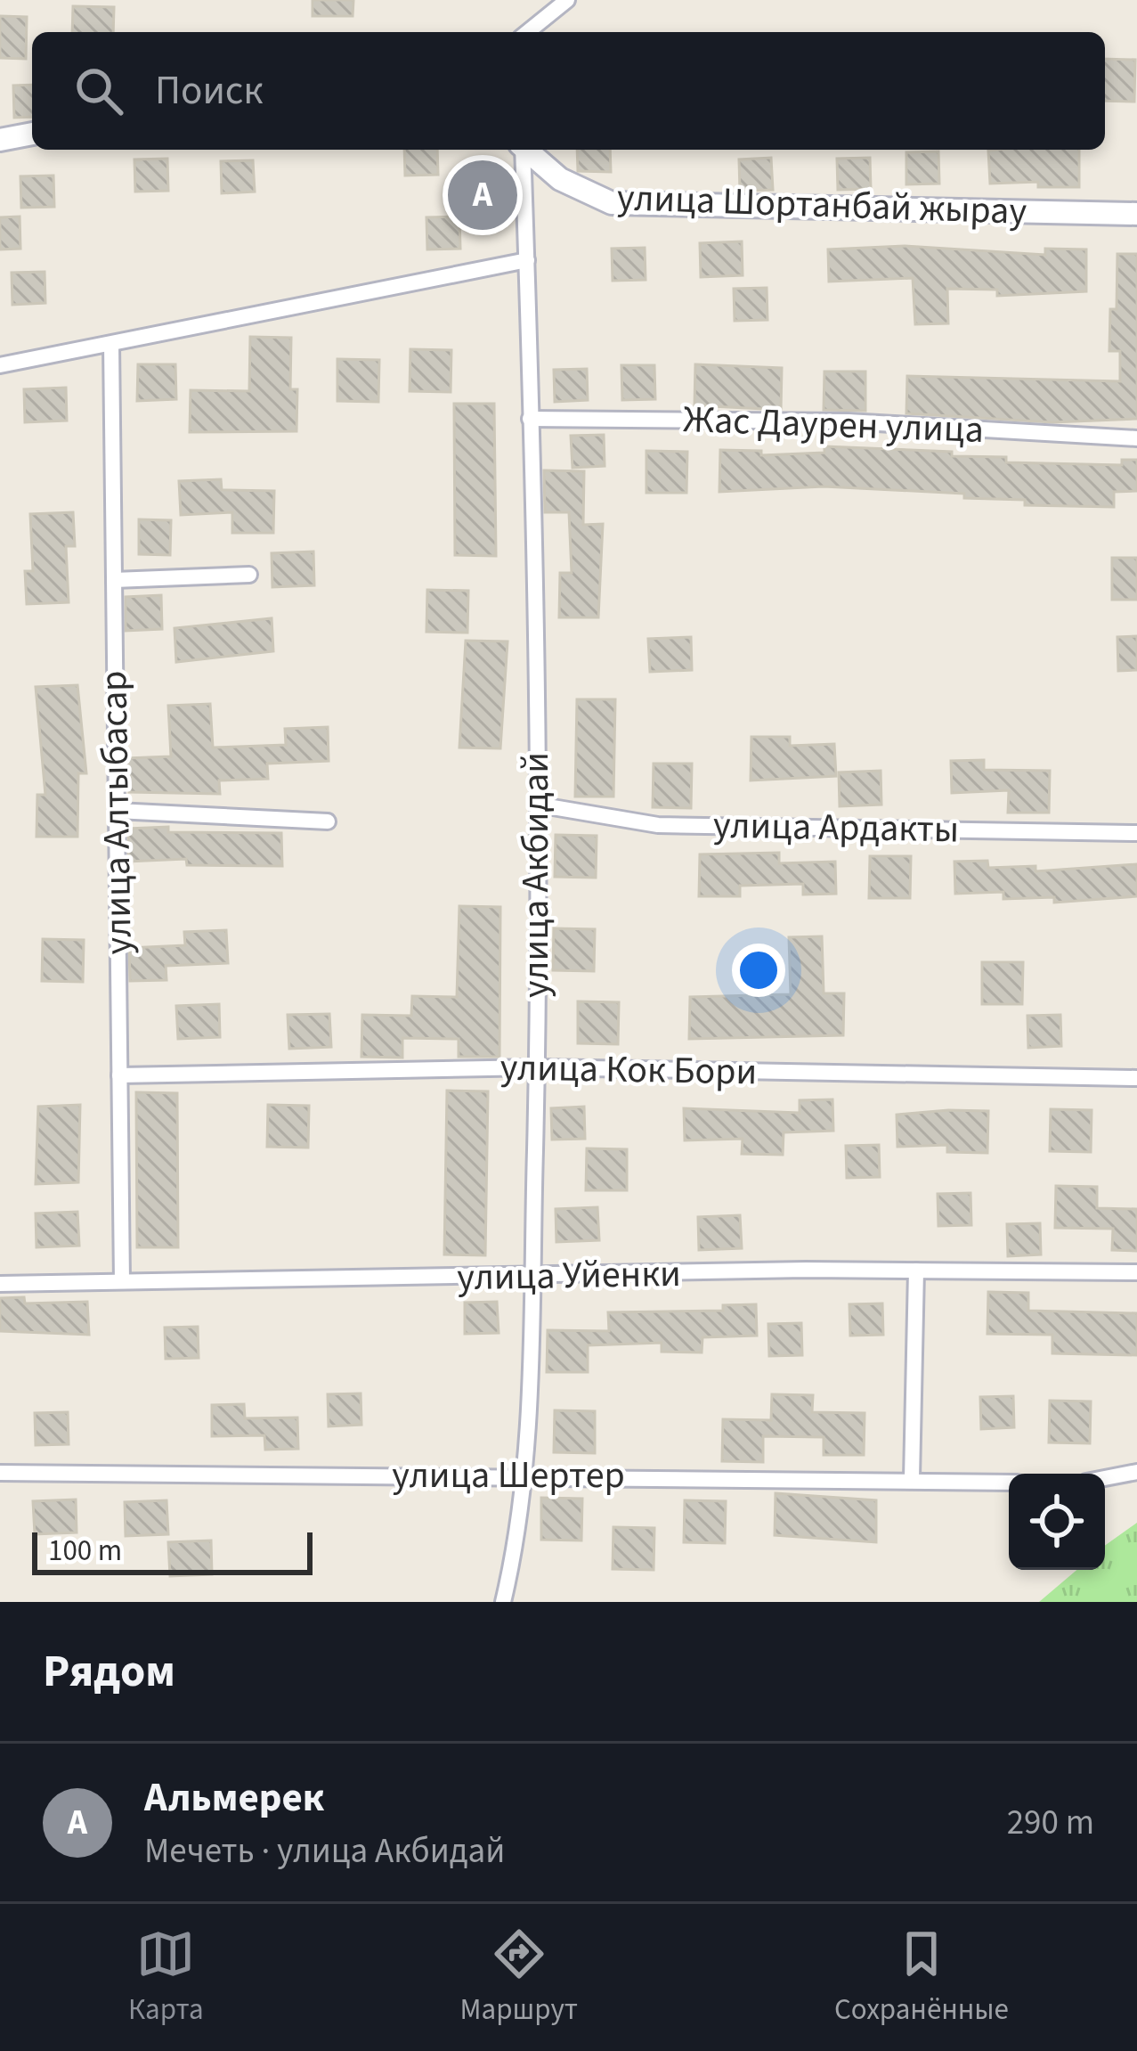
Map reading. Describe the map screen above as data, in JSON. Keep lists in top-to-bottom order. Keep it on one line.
{"streets":{"street":["улица Шортанбай жырау","Жас Даурен улица","улица Алтыбасар","улица Ардакты","улица Акбидай","улица Кок Бори","улица Уйенки","улица Шертер"]},"crossings":[["Жас Даурен улица","улица Акбидай"],["улица Алтыбасар","улица Кок Бори"],["улица Алтыбасар","улица Уйенки"],["улица Ардакты","улица Акбидай"],["улица Акбидай","улица Кок Бори"],["улица Акбидай","улица Уйенки"],["улица Акбидай","улица Шертер"]],"scale_bar":"100 m","page":{"search":"Поиск","pins":"A","scale":"100 m","heading":"Рядом","list":[{"mark":"A","name":"Альмерек","note":"Мечеть · улица Акбидай","value":"290 m"}],"nav":["Карта","Маршрут","Сохранённые"]}}
